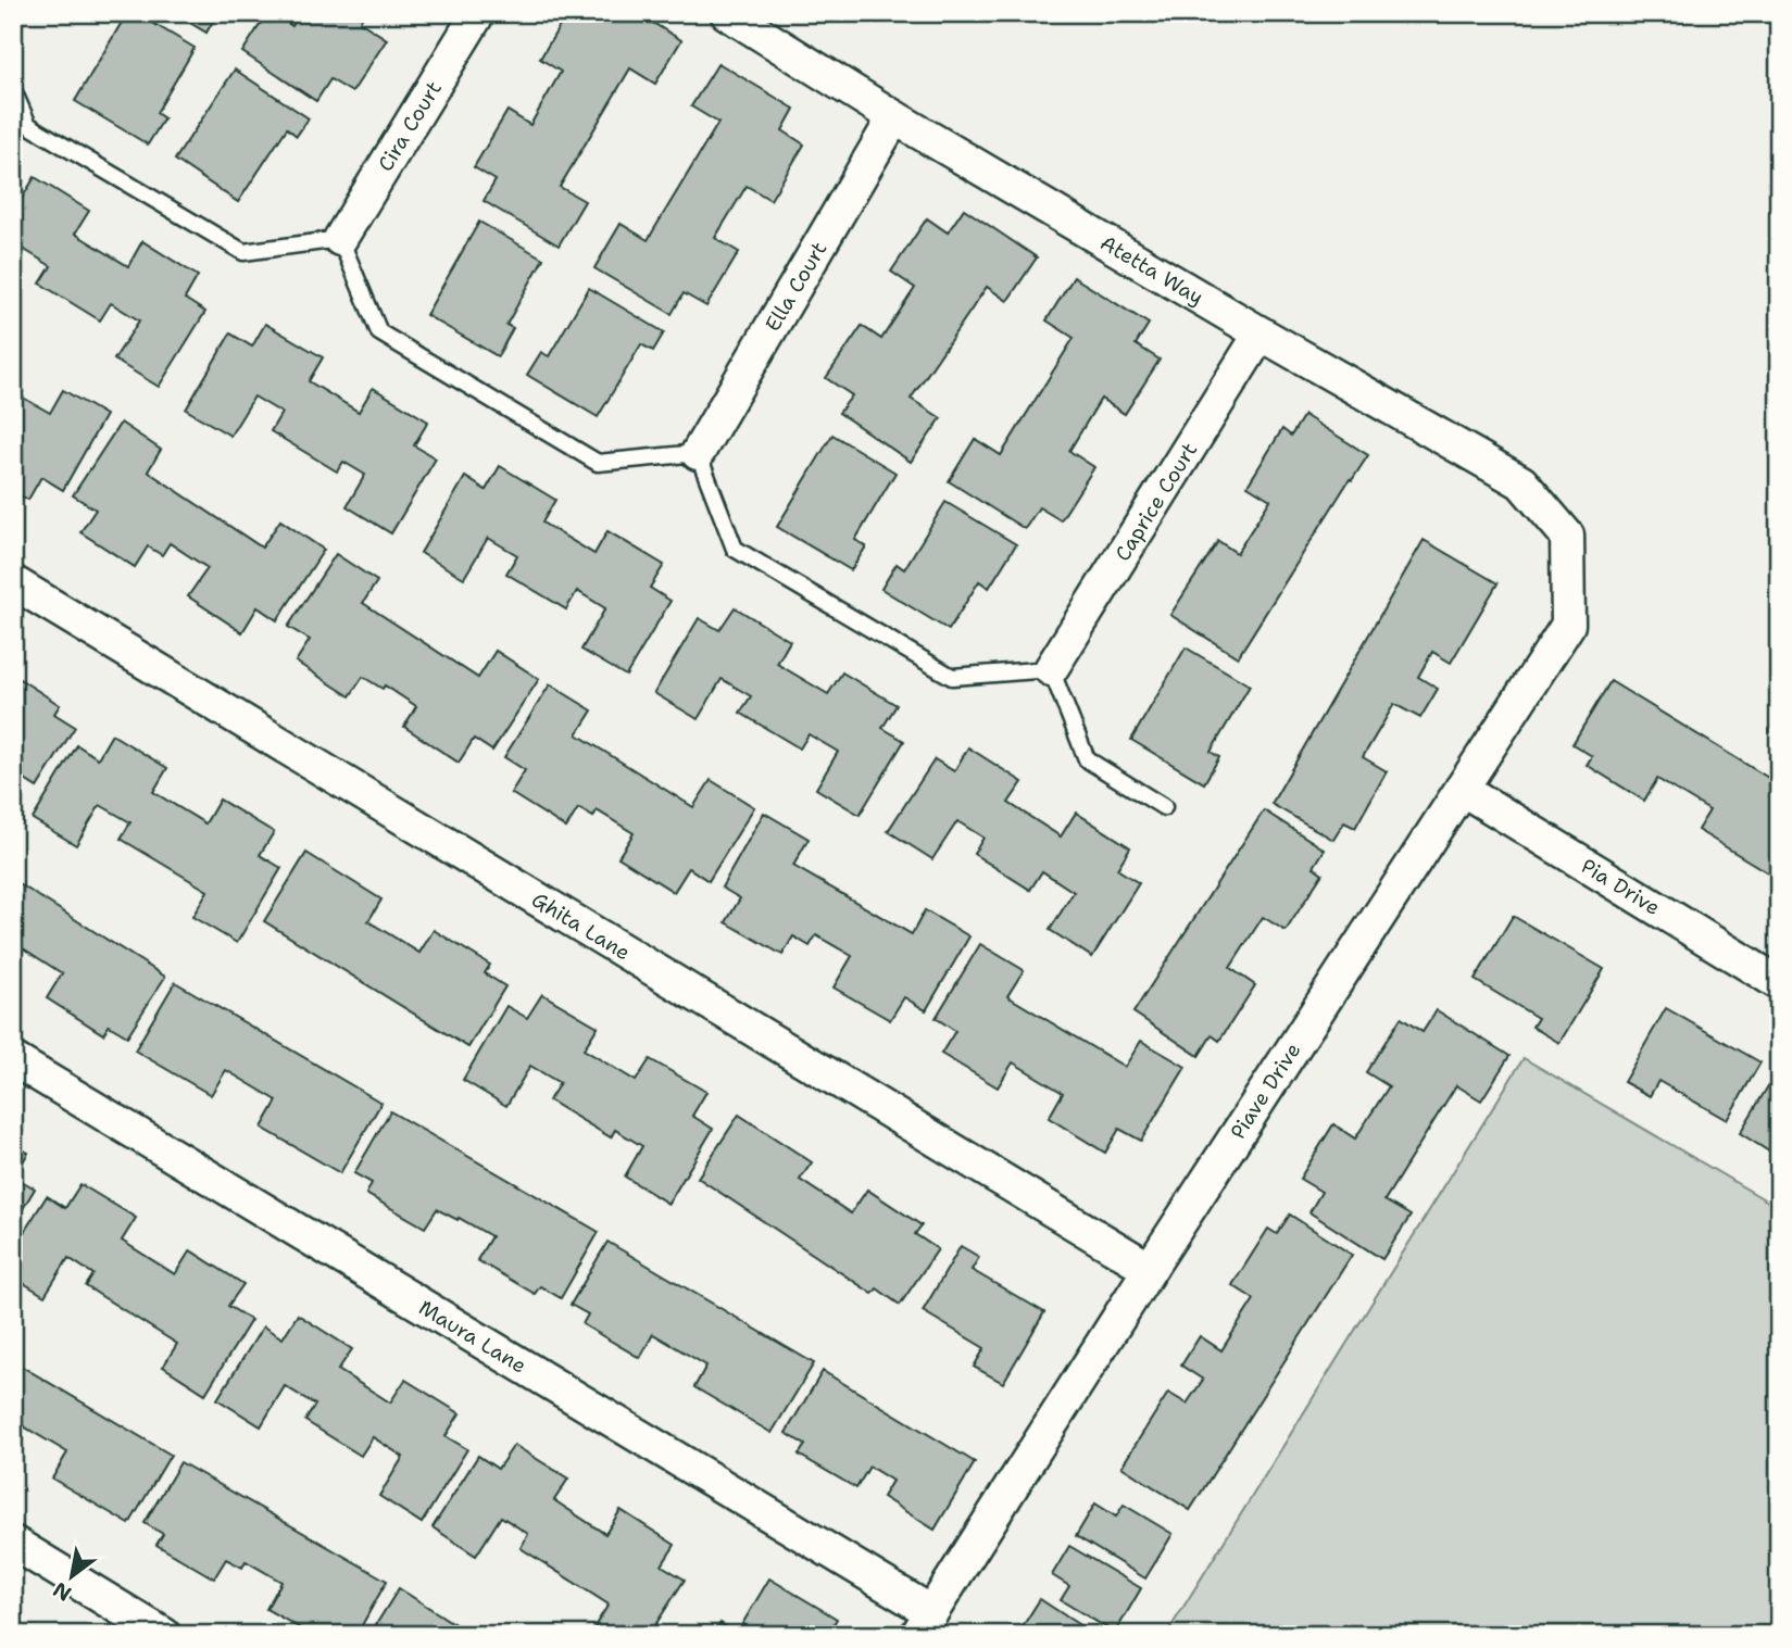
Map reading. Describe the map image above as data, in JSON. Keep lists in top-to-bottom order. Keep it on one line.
{"streets":{"street":["Cira Court","Atetta Way","Ella Court","Caprice Court","Pia Drive","Ghita Lane","Piave Drive","Maura Lane"]},"crossings":[["Atetta Way","Ella Court"],["Atetta Way","Caprice Court"],["Atetta Way","Piave Drive"],["Pia Drive","Piave Drive"],["Ghita Lane","Piave Drive"],["Piave Drive","Maura Lane"]],"north":"bottom left"}
